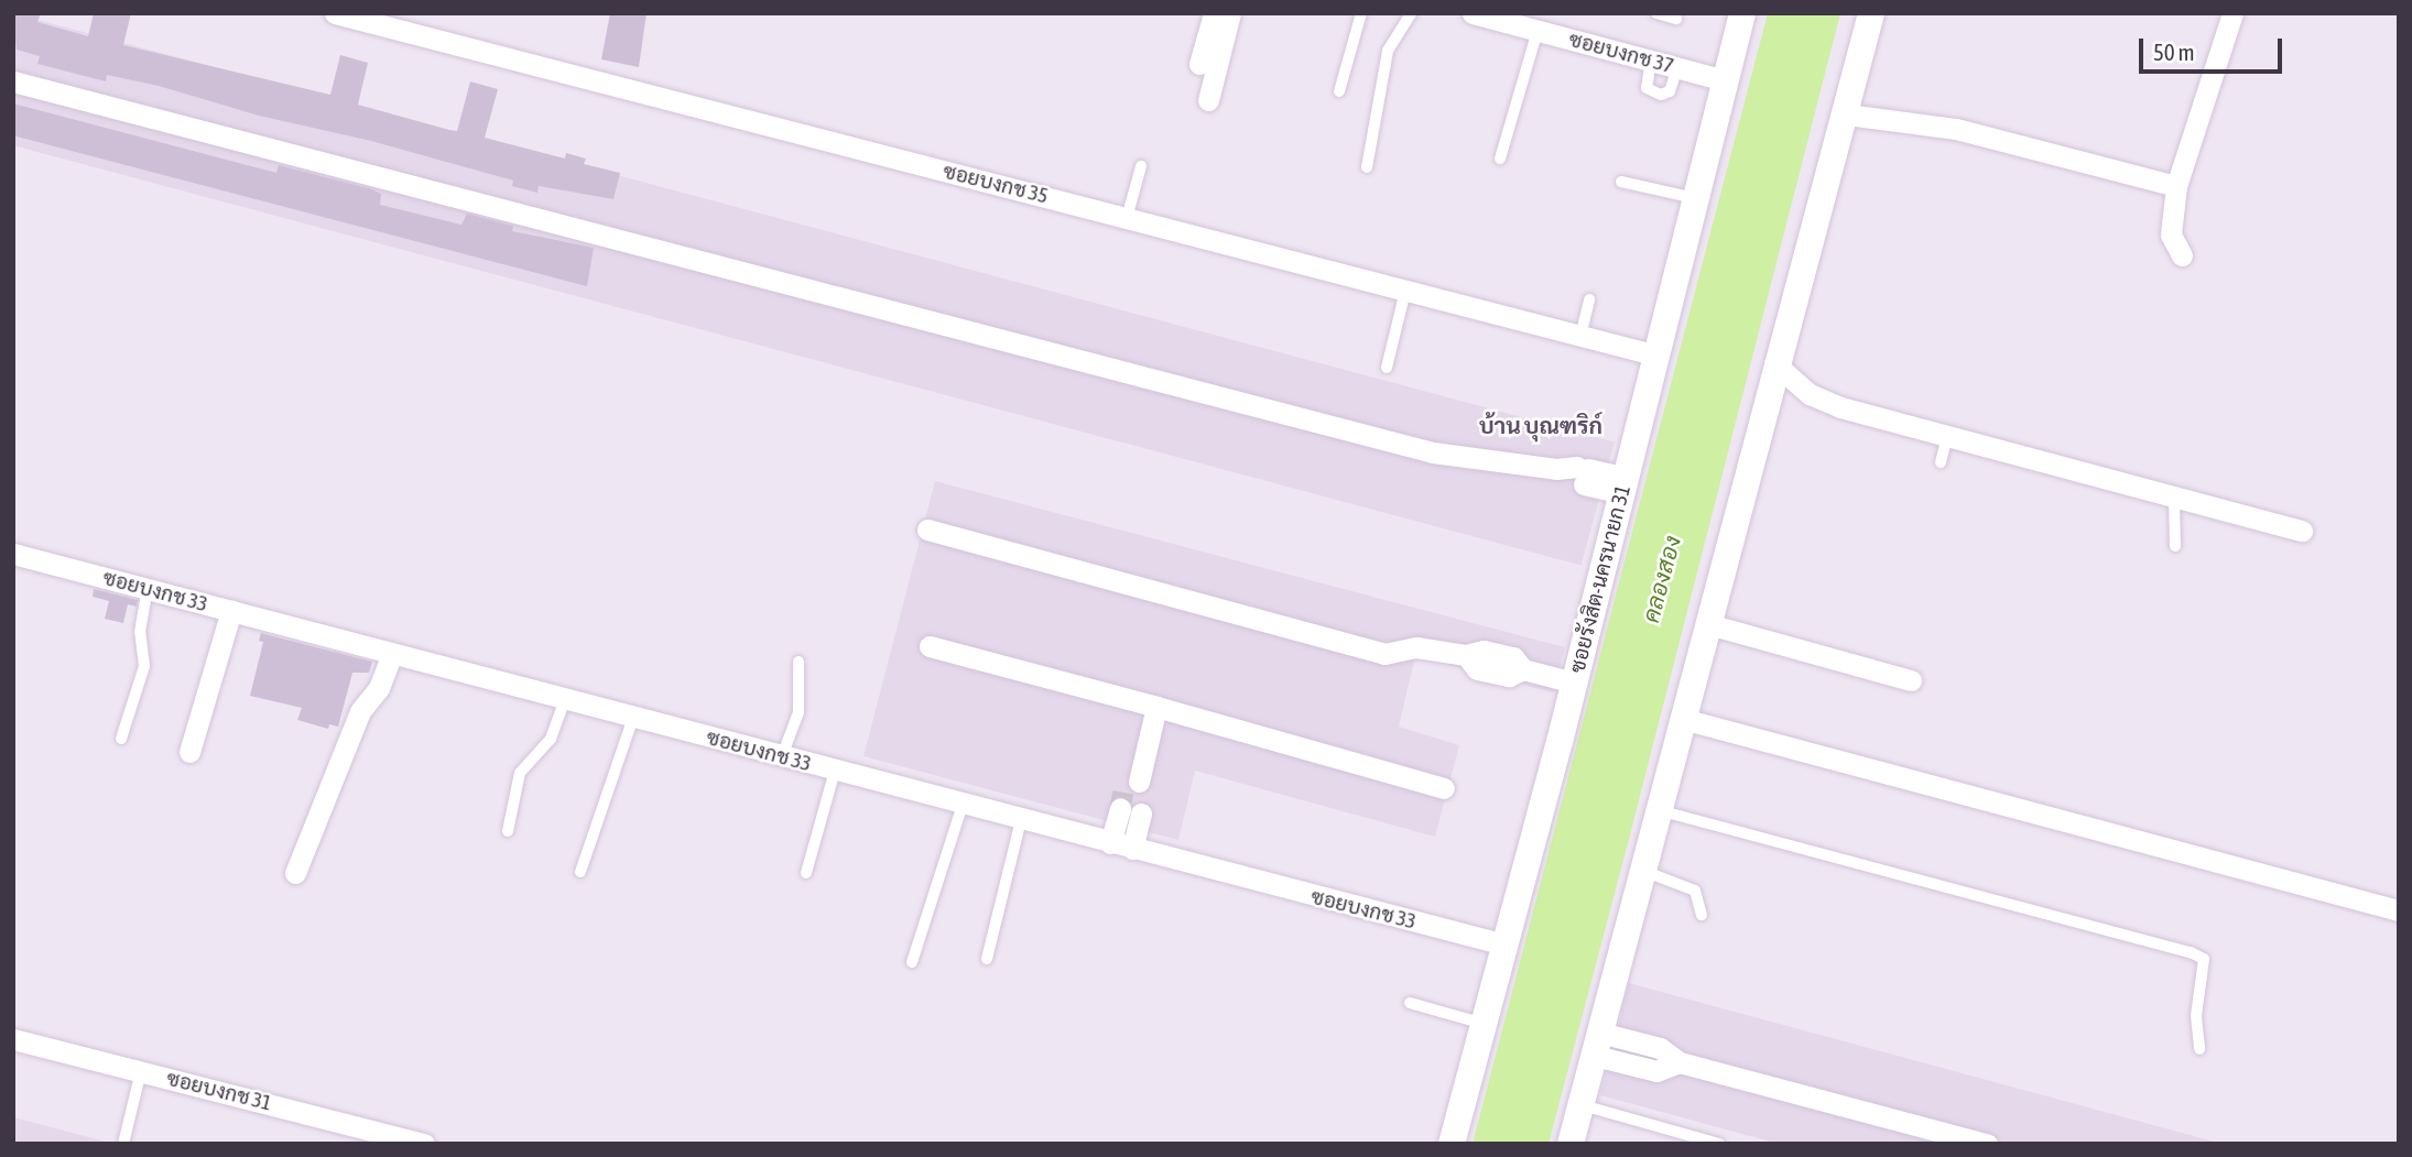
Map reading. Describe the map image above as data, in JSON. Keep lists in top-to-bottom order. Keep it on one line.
{"streets":{"street":["ซอยบงกช 37","ซอยบงกช 35","ซอยรังสิต-นครนายก 31","ซอยบงกช 33","ซอยบงกช 31"]},"crossings":[["ซอยบงกช 37","ซอยรังสิต-นครนายก 31"],["ซอยบงกช 35","ซอยรังสิต-นครนายก 31"],["ซอยรังสิต-นครนายก 31","ซอยบงกช 33"]],"districts":["บ้าน บุณฑริก์"],"water":["คลองสอง"],"scale_bar":"50 m"}
